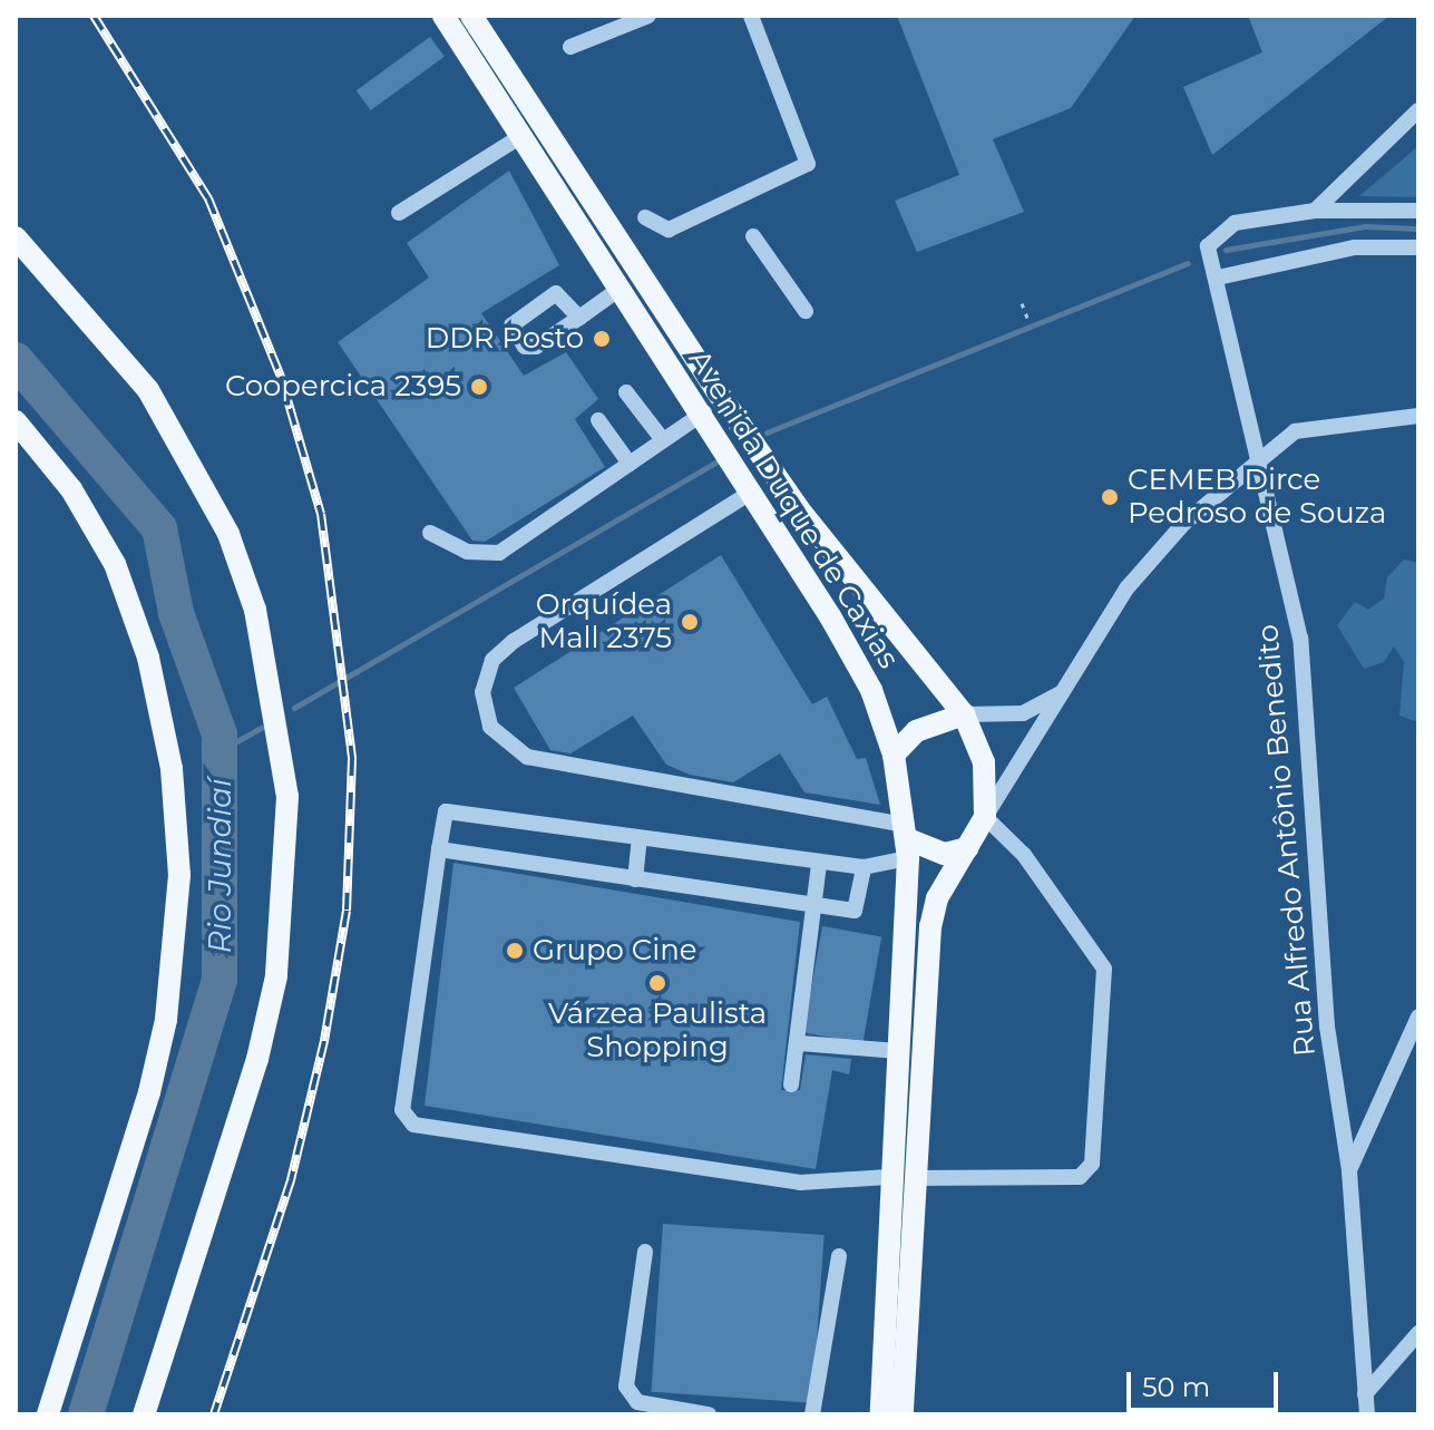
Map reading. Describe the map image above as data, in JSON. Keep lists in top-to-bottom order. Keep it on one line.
{"streets":{"main road":["Avenida Duque de Caxias"],"street":["Rua Alfredo Antônio Benedito"]},"water":["Rio Jundiaí"],"places":["DDR Posto","Coopercica 2395","CEMEB Dirce Pedroso de Souza","Orquídea Mall 2375","Grupo Cine","Várzea Paulista Shopping"],"scale_bar":"50 m"}
